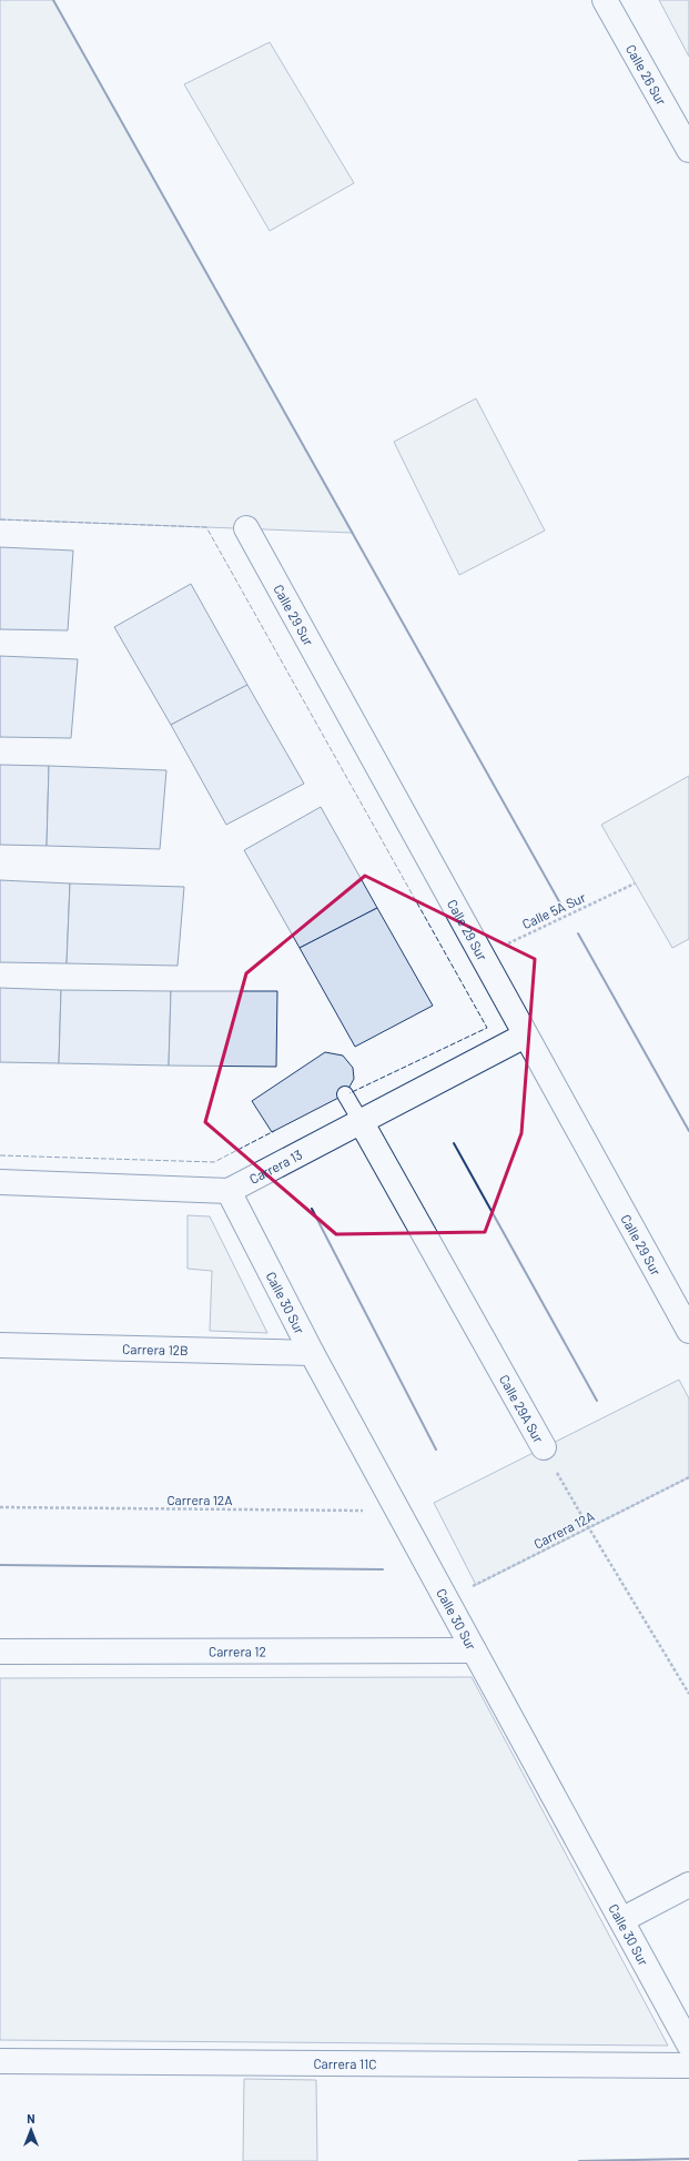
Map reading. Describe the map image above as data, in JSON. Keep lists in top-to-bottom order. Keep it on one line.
{"streets":{"street":["Calle 26 Sur","Calle 29 Sur","Carrera 13","Calle 30 Sur","Carrera 12B","Calle 29A Sur","Carrera 12","Carrera 11C"],"path":["Calle 5A Sur","Carrera 12A"]},"crossings":[["Calle 29 Sur","Calle 5A Sur"],["Calle 29 Sur","Carrera 13"],["Carrera 13","Calle 30 Sur"],["Carrera 13","Calle 29A Sur"],["Calle 30 Sur","Carrera 12B"],["Calle 30 Sur","Carrera 12A"],["Calle 30 Sur","Carrera 12"],["Calle 29A Sur","Carrera 12A"]],"north":"top"}
